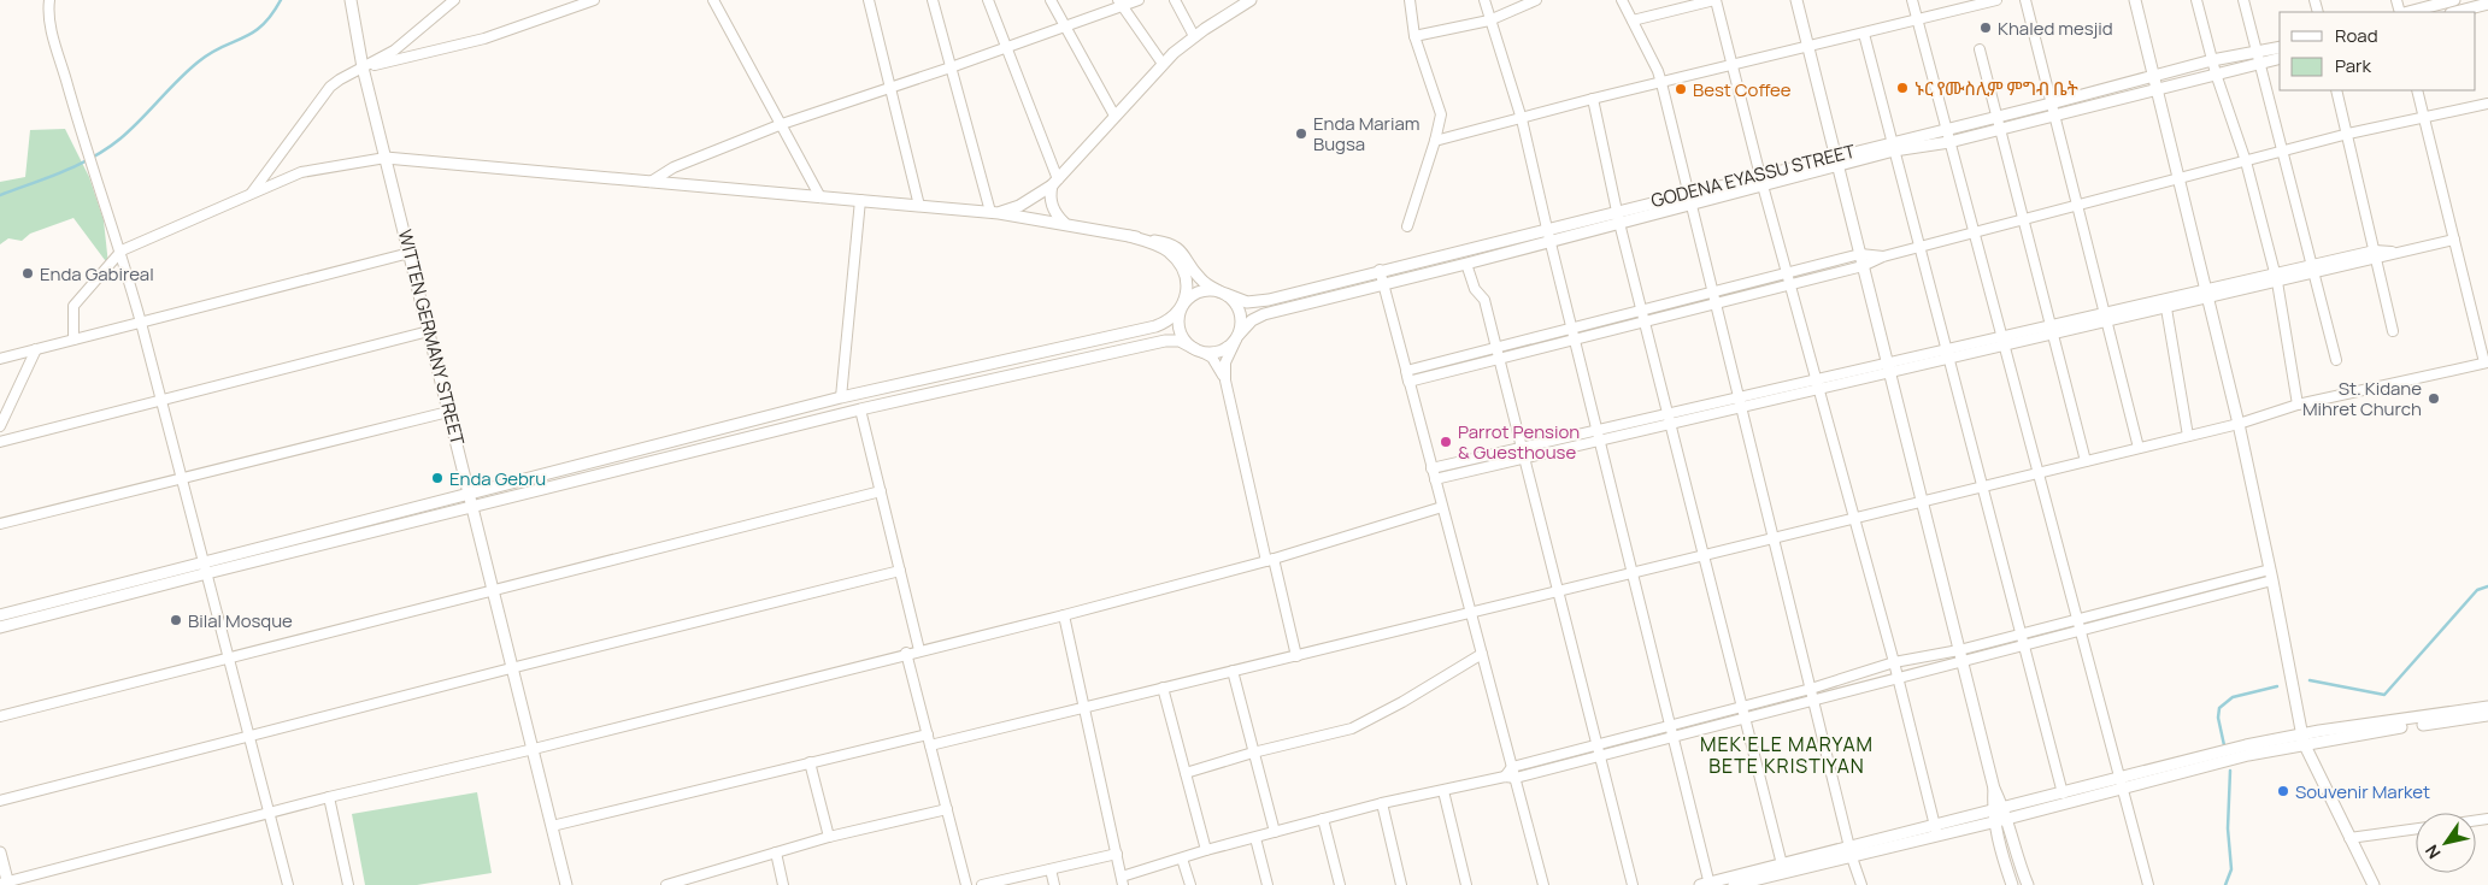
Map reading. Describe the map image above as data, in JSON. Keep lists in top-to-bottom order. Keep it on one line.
{"streets":{"street":["GODENA EYASSU STREET","WITTEN GERMANY STREET"]},"districts":["MEK'ELE MARYAM BETE KRISTIYAN"],"places":["Khaled mesjid","ኑር የሙስሊም ምግብ ቤት","Best Coffee","Enda Mariam Bugsa","Enda Gabireal","St. Kidane Mihret Church","Parrot Pension & Guesthouse","Enda Gebru","Bilal Mosque","Souvenir Market"],"legend":["Road","Park"],"north":"bottom left"}
